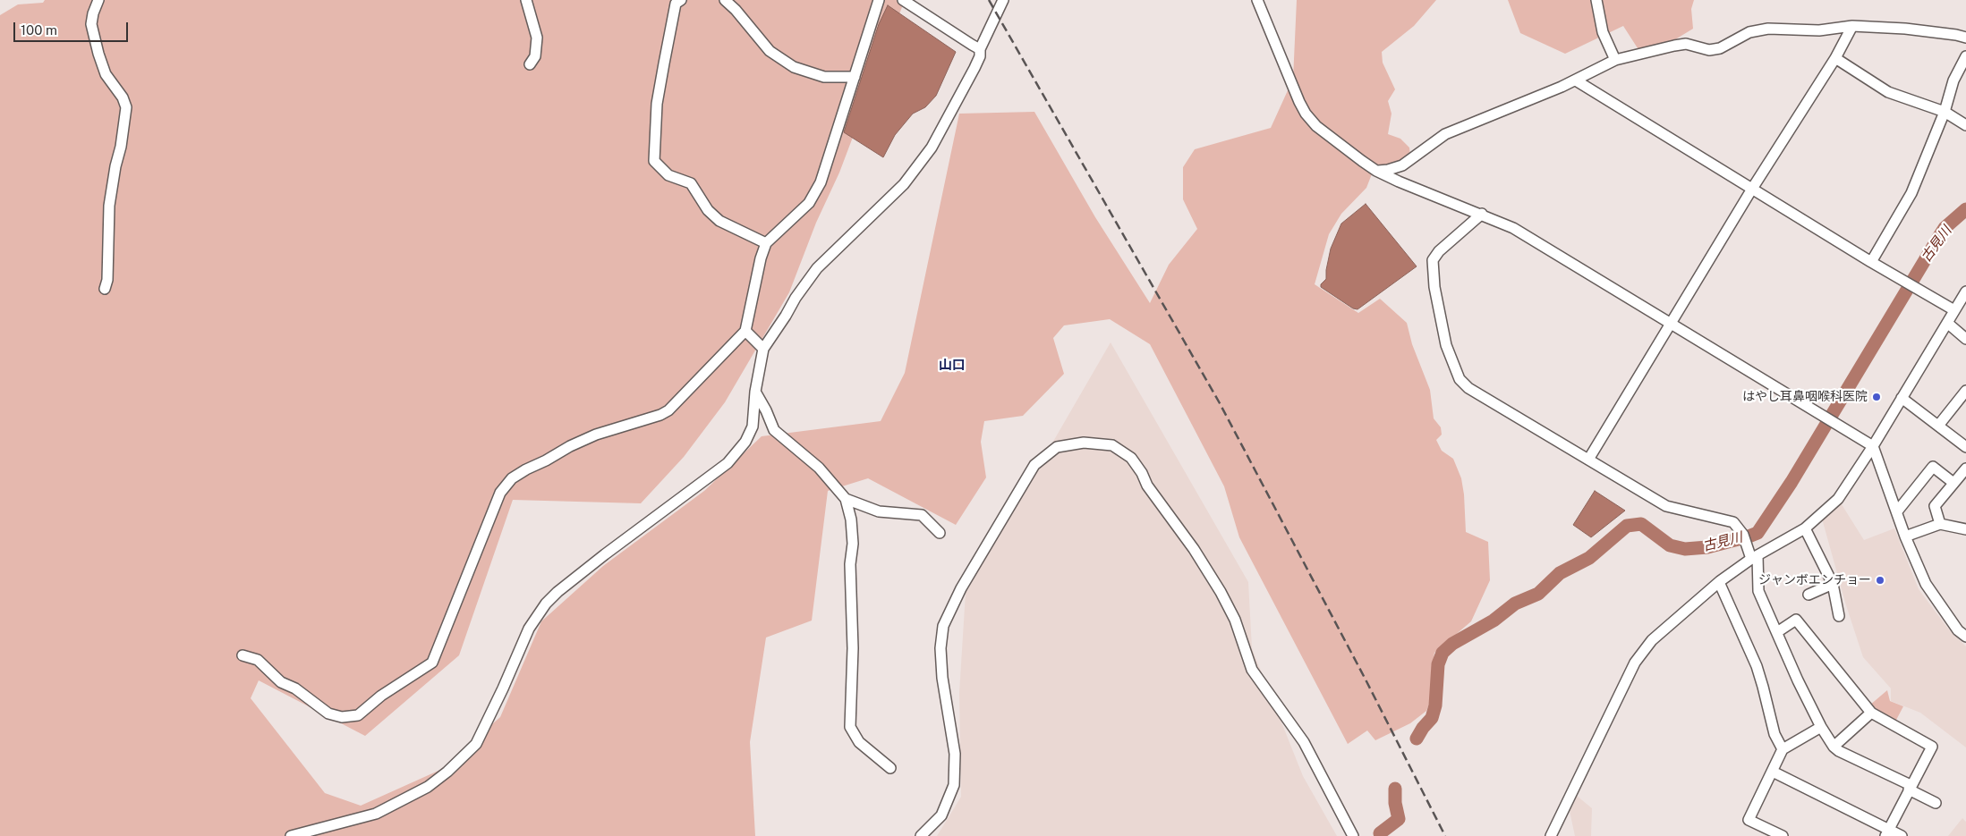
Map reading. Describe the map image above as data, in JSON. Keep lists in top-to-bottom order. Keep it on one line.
{"districts":["山口"],"water":["古見川"],"places":["はやし耳鼻咽喉科医院","ジャンボエンチョー"],"scale_bar":"100 m"}
